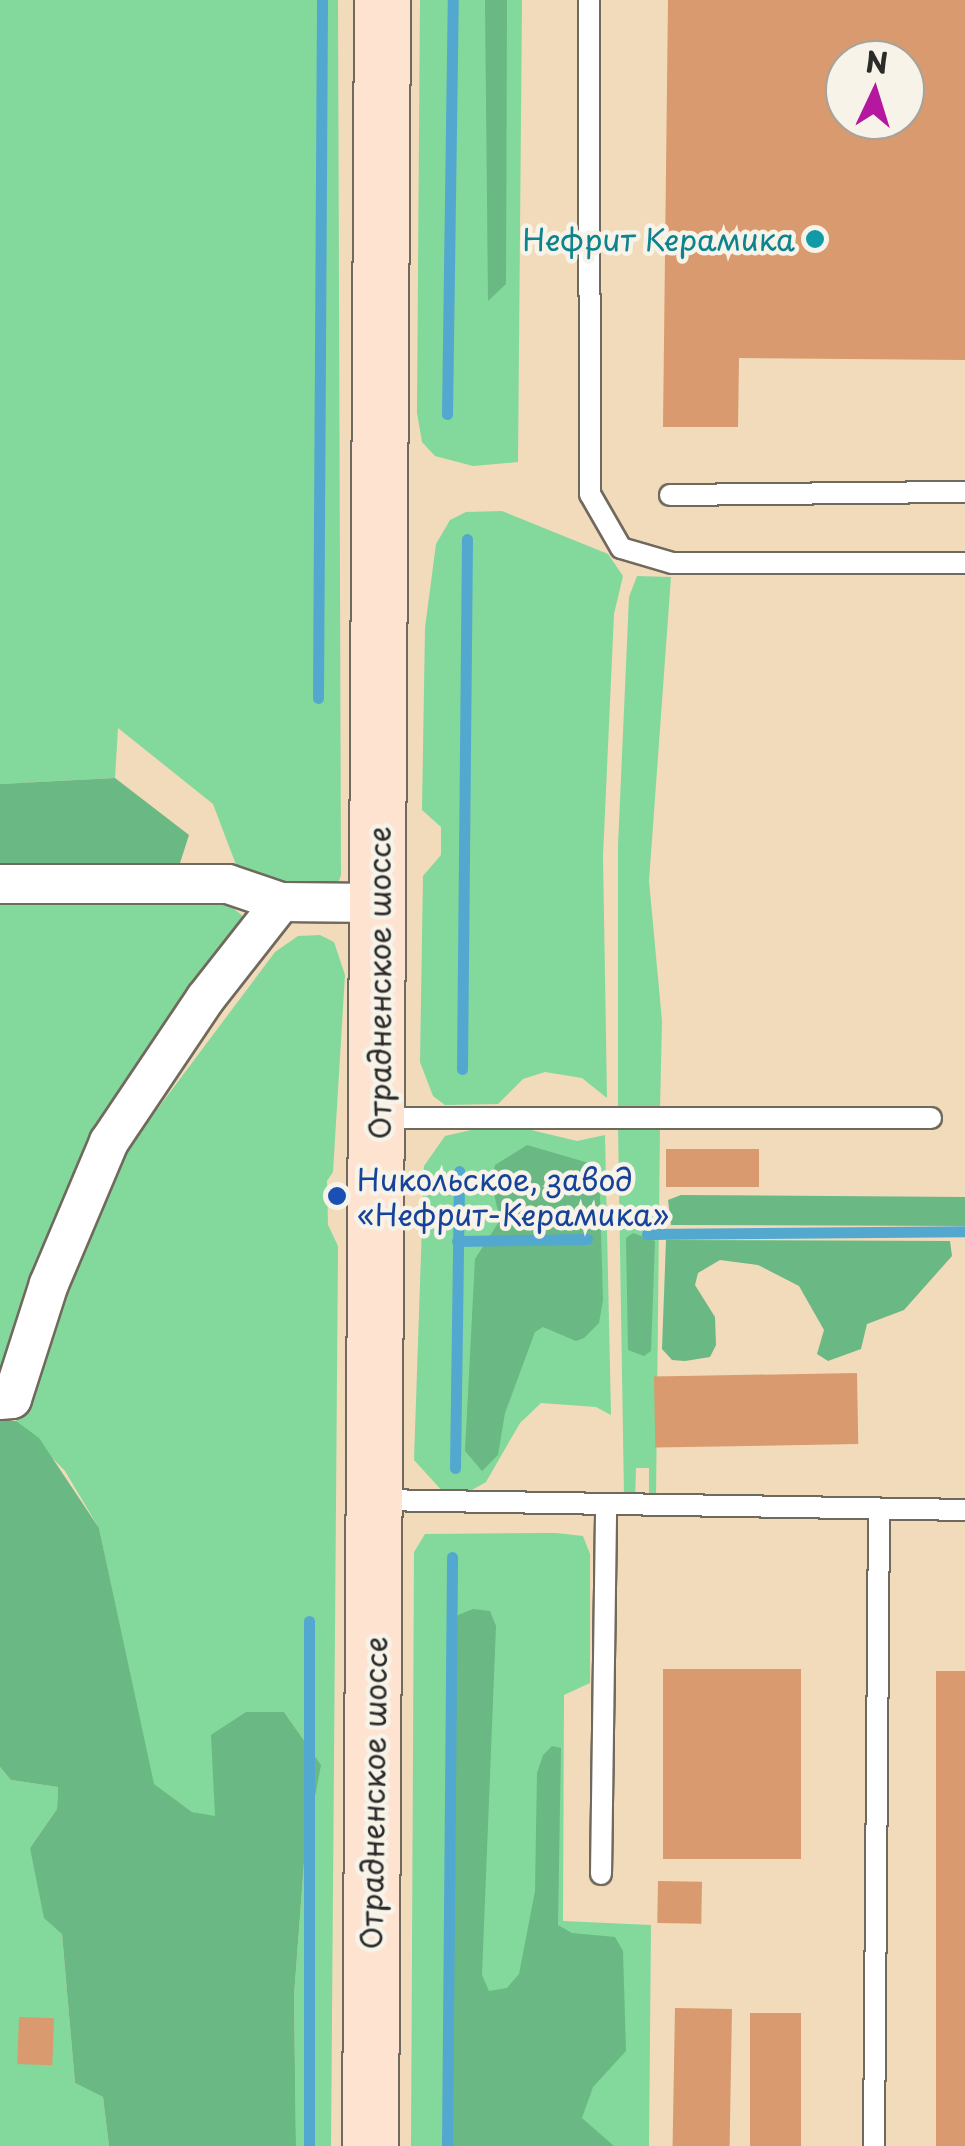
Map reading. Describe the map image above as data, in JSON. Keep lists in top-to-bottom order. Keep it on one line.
{"streets":{"main road":["Отрадненское шоссе"]},"places":["Нефрит Керамика","Никольское, завод «Нефрит-Керамика»"],"north":"top"}
